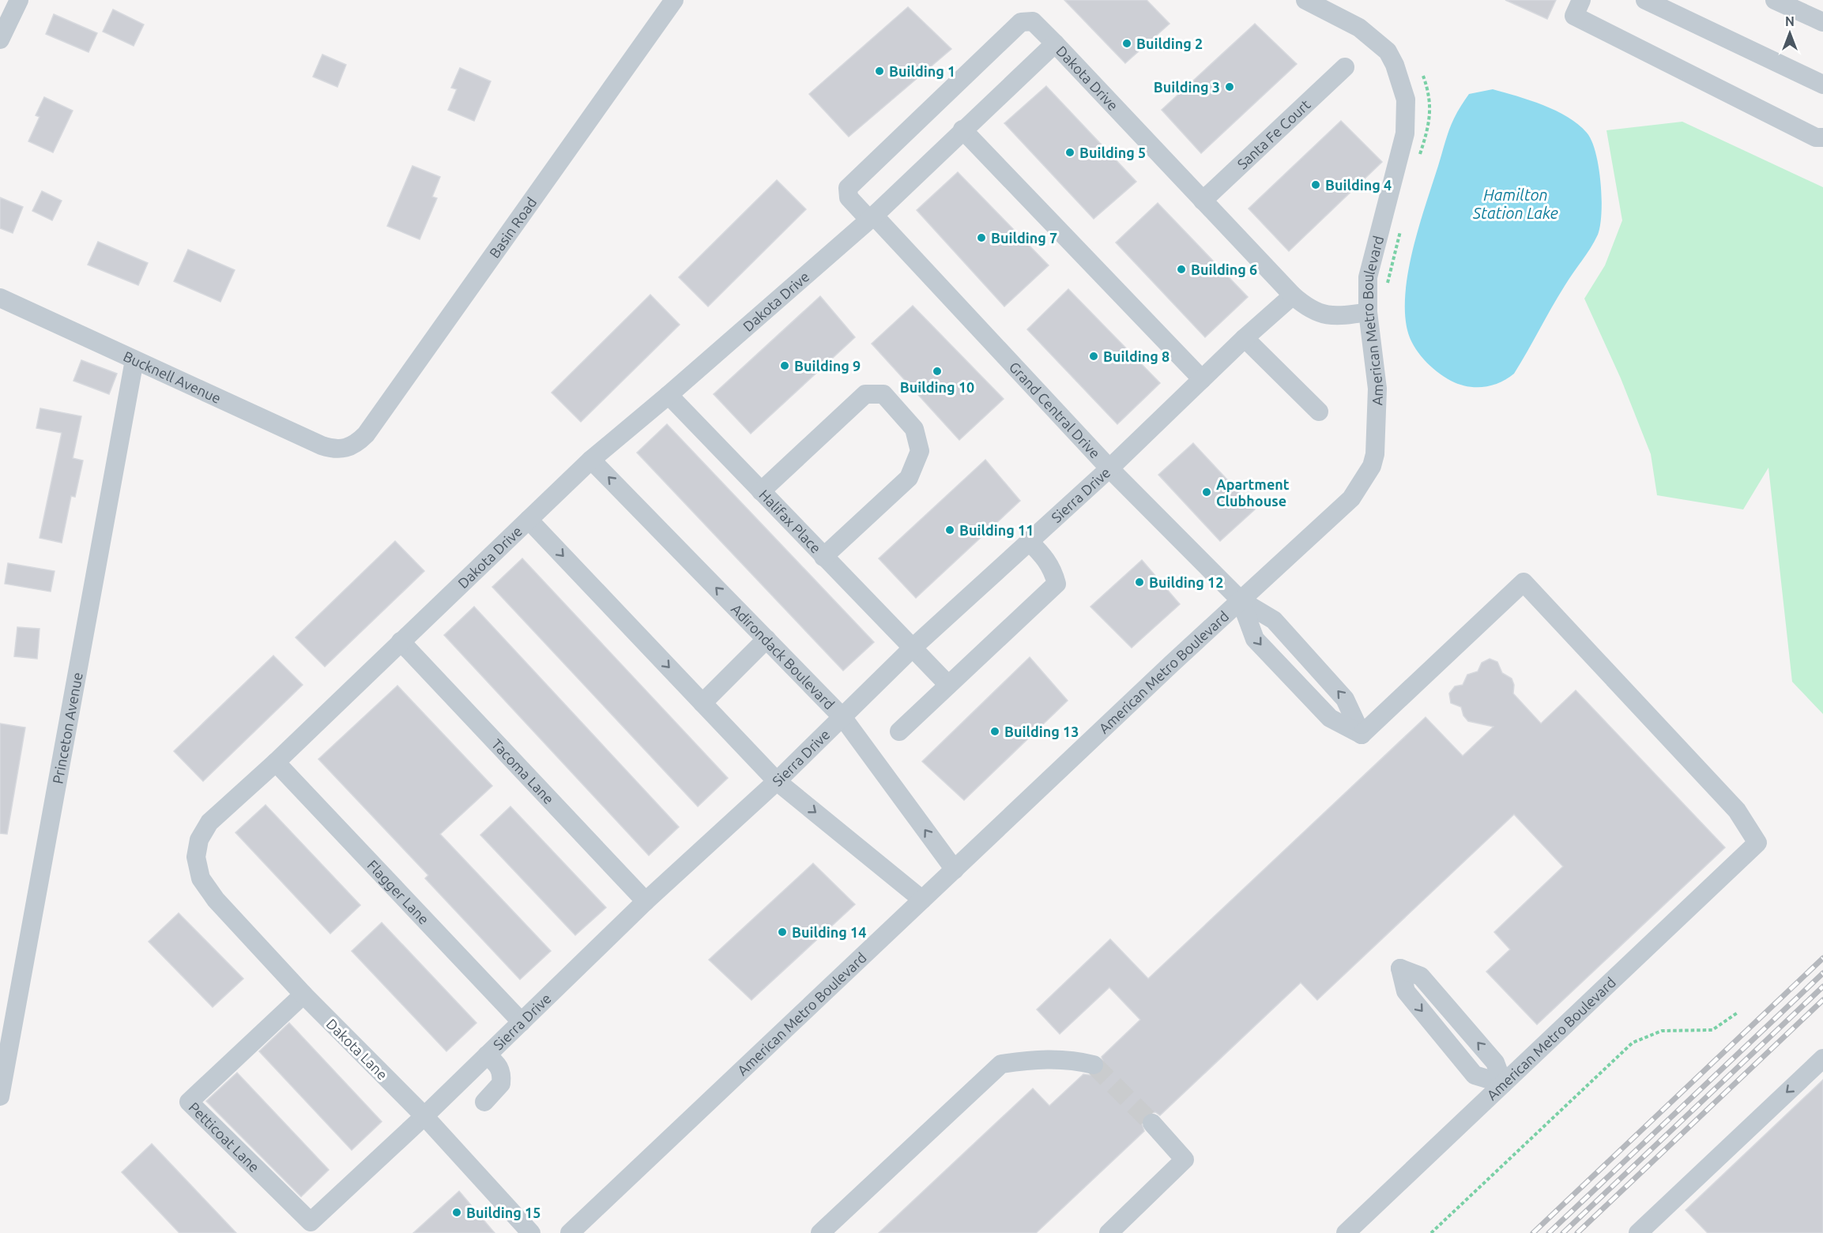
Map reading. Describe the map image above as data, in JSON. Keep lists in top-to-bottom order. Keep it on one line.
{"streets":{"street":["Dakota Drive","Santa Fe Court","Basin Road","American Metro Boulevard","Bucknell Avenue","Grand Central Drive","Sierra Drive","Halifax Place","Adirondack Boulevard","Princeton Avenue","Tacoma Lane","Flagger Lane","Dakota Lane","Petticoat Lane"]},"crossings":[["Dakota Drive","Santa Fe Court"],["Dakota Drive","American Metro Boulevard"],["Dakota Drive","Grand Central Drive"],["Dakota Drive","Sierra Drive"],["Dakota Drive","Halifax Place"],["Dakota Drive","Adirondack Boulevard"],["Dakota Drive","Tacoma Lane"],["Dakota Drive","Flagger Lane"],["Dakota Drive","Dakota Lane"],["Basin Road","Bucknell Avenue"],["American Metro Boulevard","Grand Central Drive"],["American Metro Boulevard","Adirondack Boulevard"],["Bucknell Avenue","Princeton Avenue"],["Grand Central Drive","Sierra Drive"],["Sierra Drive","Halifax Place"],["Sierra Drive","Adirondack Boulevard"],["Sierra Drive","Tacoma Lane"],["Sierra Drive","Flagger Lane"],["Sierra Drive","Dakota Lane"],["Sierra Drive","Petticoat Lane"],["Dakota Lane","Petticoat Lane"]],"water":["Hamilton Station Lake"],"places":["Building 2","Building 1","Building 3","Building 5","Building 4","Building 7","Building 6","Building 8","Building 9","Building 10","Apartment Clubhouse","Building 11","Building 12","Building 13","Building 14","Building 15"],"north":"top"}
